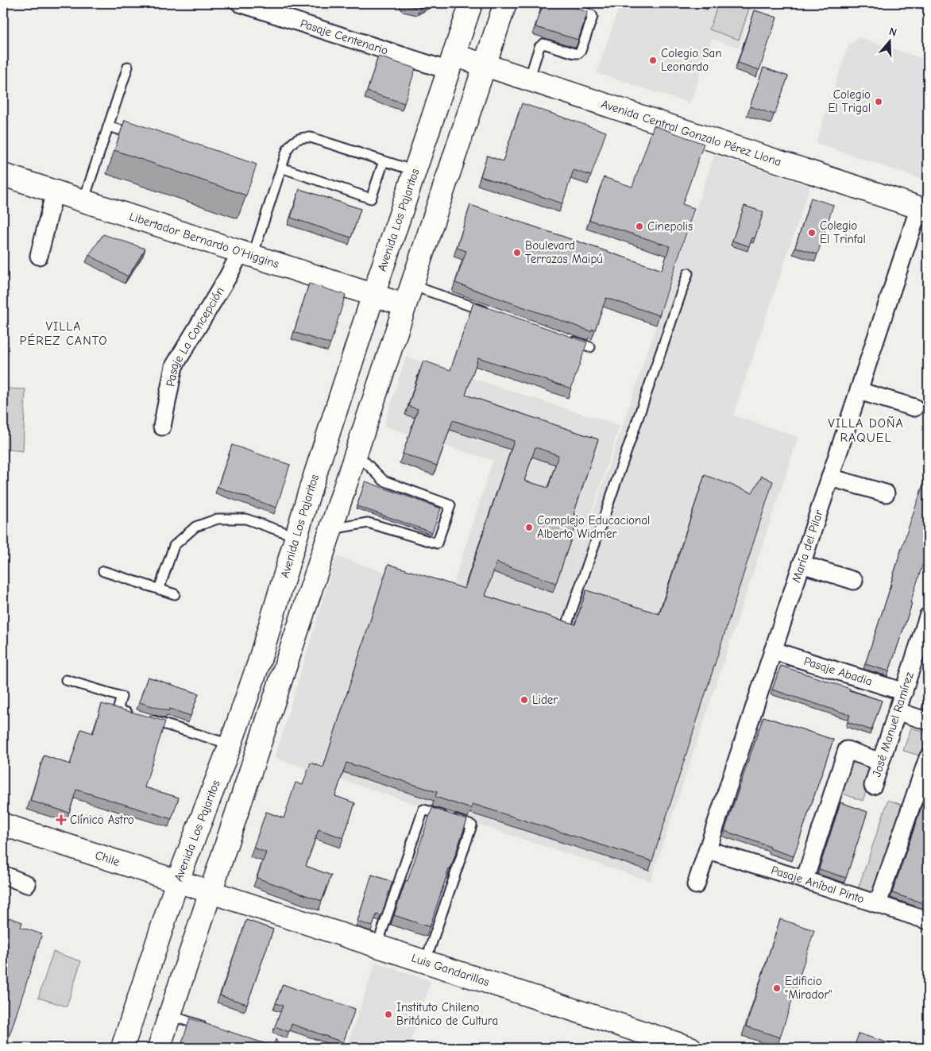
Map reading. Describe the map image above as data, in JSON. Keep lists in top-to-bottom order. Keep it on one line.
{"streets":{"main road":["Avenida Central Gonzalo Pérez Llona","Avenida Los Pajaritos","Libertador Bernardo O'Higgins","Chile","Luis Gandarillas"],"street":["Pasaje Centenario","Pasaje La Concepción","María del Pilar","Pasaje Abadia","José Manuel Ramírez","Pasaje Aníbal Pinto"]},"crossings":[["Pasaje Centenario","Avenida Central Gonzalo Pérez Llona"],["Pasaje Centenario","Avenida Los Pajaritos"],["Avenida Central Gonzalo Pérez Llona","Avenida Los Pajaritos"],["Avenida Central Gonzalo Pérez Llona","María del Pilar"],["Avenida Los Pajaritos","Libertador Bernardo O'Higgins"],["Avenida Los Pajaritos","Chile"],["Libertador Bernardo O'Higgins","Pasaje La Concepción"],["María del Pilar","Pasaje Abadia"],["María del Pilar","Pasaje Aníbal Pinto"],["Pasaje Abadia","José Manuel Ramírez"],["Chile","Luis Gandarillas"]],"districts":["VILLA PÉREZ CANTO","VILLA DOÑA RAQUEL"],"places":{"other":["Colegio San Leonardo","Colegio El Trigal","Cinepolis","Colegio El Trinfal","Boulevard Terrazas Maipú","Complejo Educacional Alberto Widmer","Lider","Edificio \"Mirador\"","Instituto Chileno Británico de Cultura"],"health":["Clínico Astro"]},"north":"top"}
